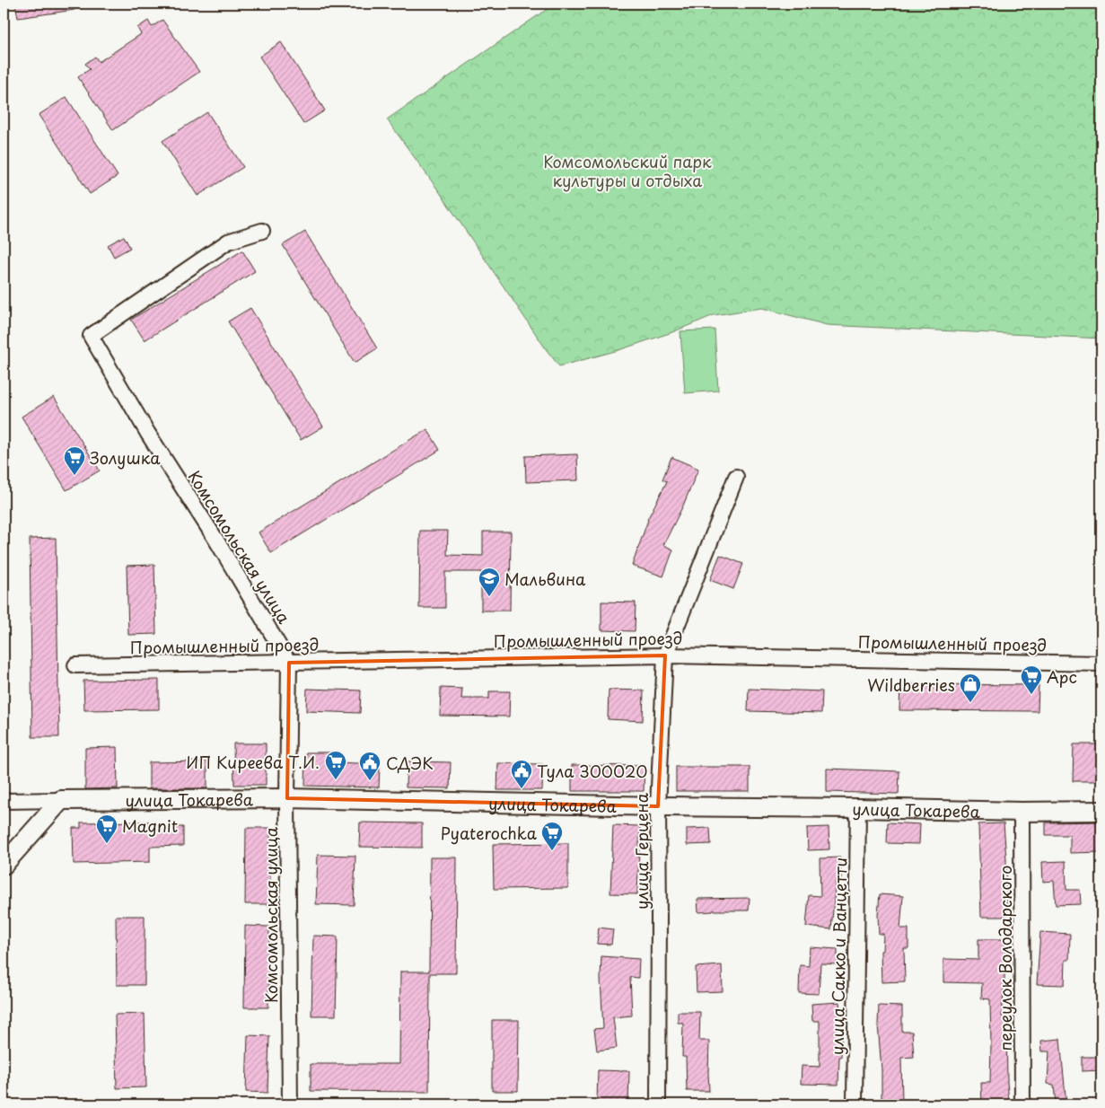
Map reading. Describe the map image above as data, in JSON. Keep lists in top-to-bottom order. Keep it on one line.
{"streets":{"street":["Комсомольская улица","Промышленный проезд","улица Токарева","улица Герцена","улица Сакко и Ванцетти","переулок Володарского"]},"crossings":[["Комсомольская улица","Промышленный проезд"],["Комсомольская улица","улица Токарева"],["Промышленный проезд","улица Герцена"],["улица Токарева","улица Герцена"],["улица Токарева","улица Сакко и Ванцетти"],["улица Токарева","переулок Володарского"]],"parks":["Комсомольский парк культуры и отдыха"],"places":{"supermarket":["Золушка","Арс","ИП Киреева Т.И.","Magnit","Pyaterochka"],"school or university":["Мальвина"],"shop":["Wildberries"],"public building":["СДЭК","Тула 300020"]}}
